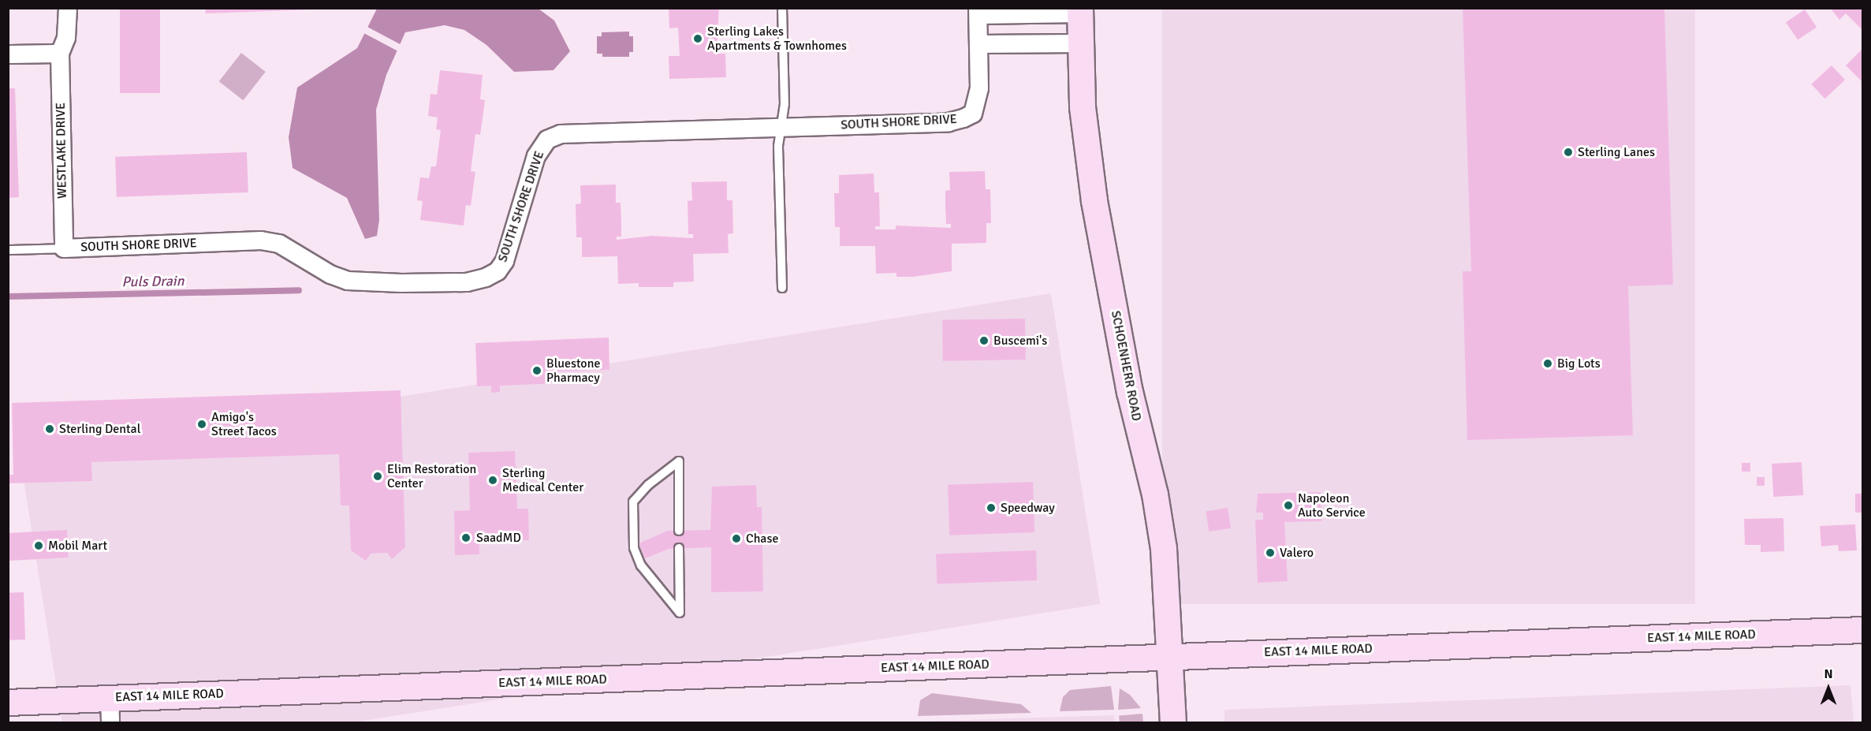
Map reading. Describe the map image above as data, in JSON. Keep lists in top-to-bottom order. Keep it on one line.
{"streets":{"main road":["SCHOENHERR ROAD","EAST 14 MILE ROAD"],"street":["SOUTH SHORE DRIVE","WESTLAKE DRIVE"]},"crossings":[["SOUTH SHORE DRIVE","WESTLAKE DRIVE"],["SCHOENHERR ROAD","EAST 14 MILE ROAD"]],"water":["Puls Drain"],"places":["Sterling Lakes Apartments & Townhomes","Sterling Lanes","Buscemi's","Big Lots","Bluestone Pharmacy","Amigo's Street Tacos","Sterling Dental","Elim Restoration Center","Sterling Medical Center","Napoleon Auto Service","Speedway","SaadMD","Chase","Mobil Mart","Valero"],"north":"top"}
